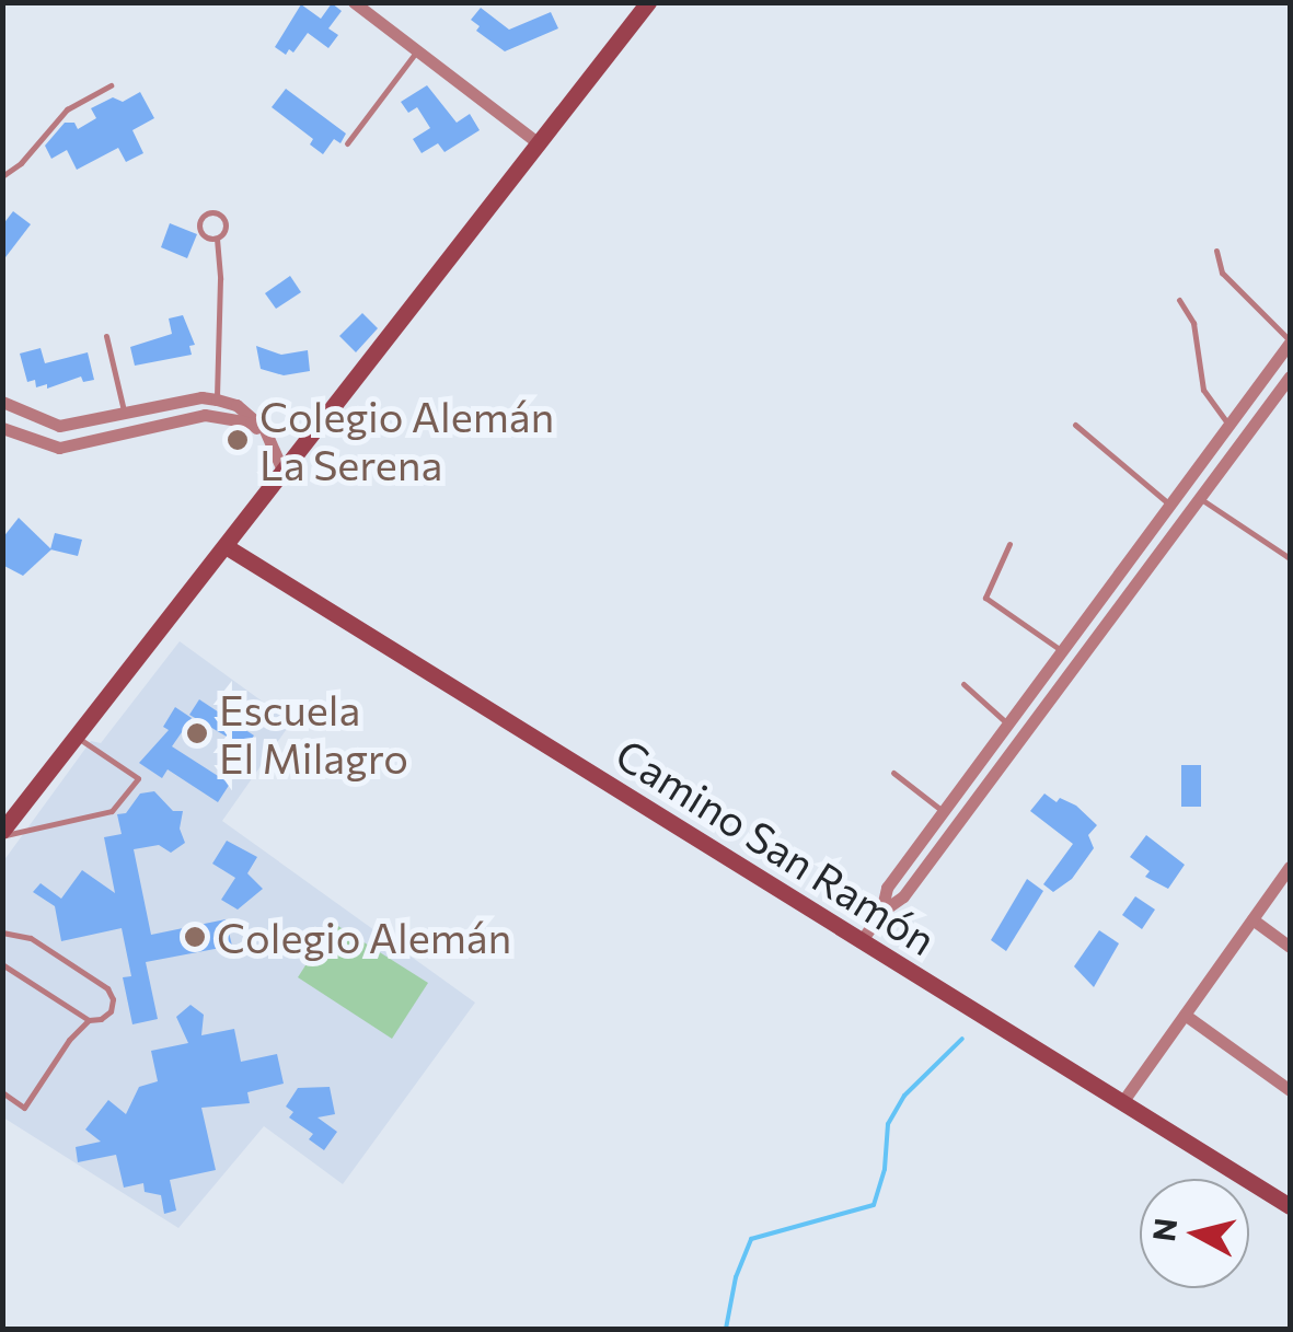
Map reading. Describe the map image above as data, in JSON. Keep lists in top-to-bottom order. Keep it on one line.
{"streets":{"main road":["Camino San Ramón"]},"places":["Colegio Alemán La Serena","Escuela El Milagro","Colegio Alemán"],"north":"left"}
